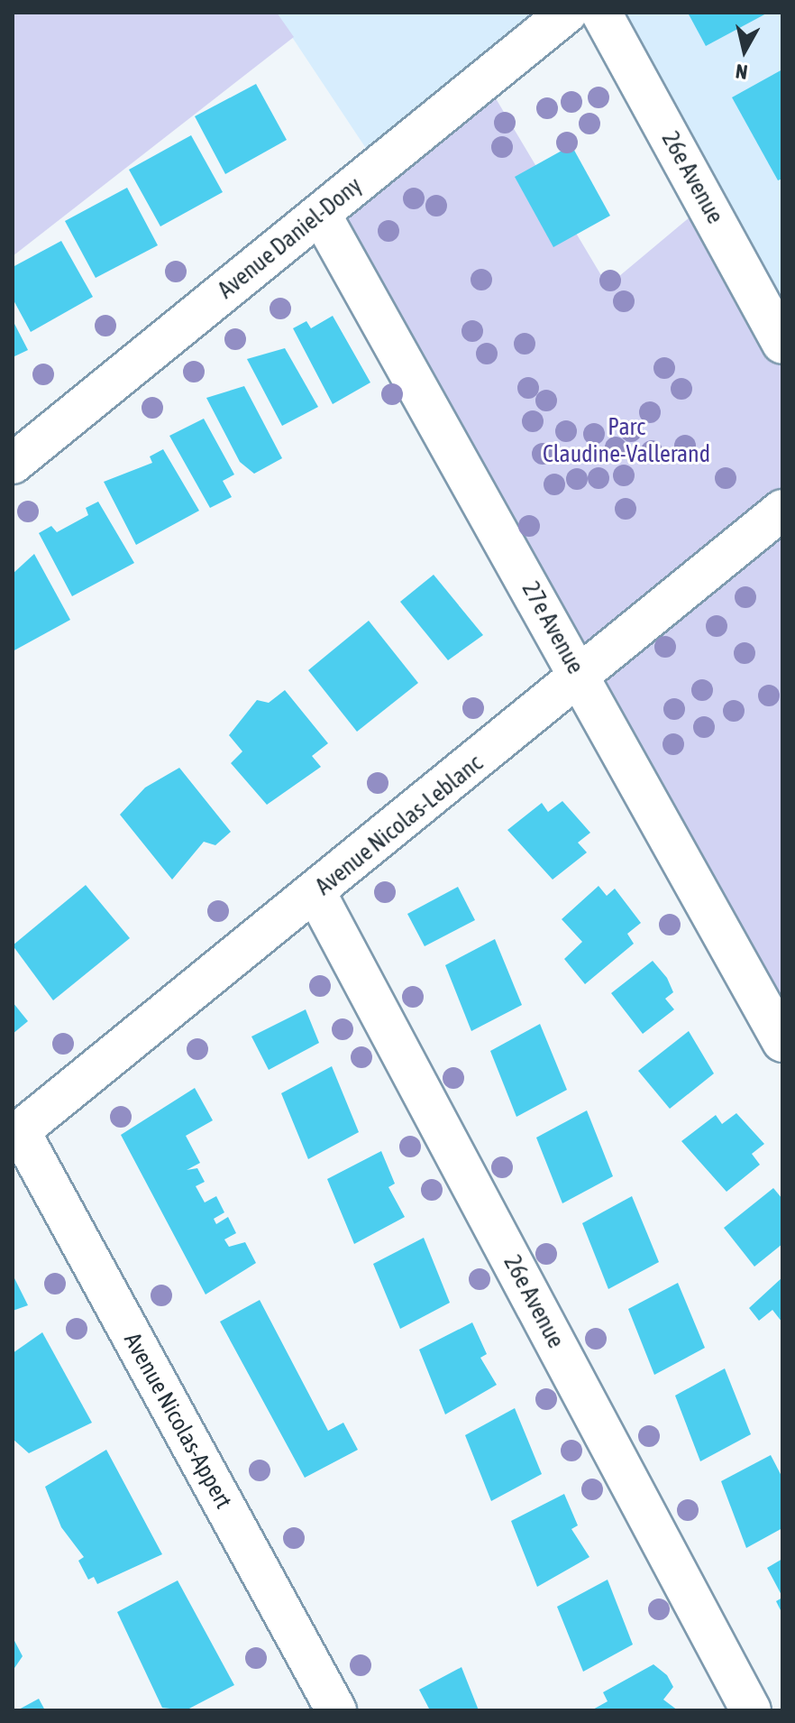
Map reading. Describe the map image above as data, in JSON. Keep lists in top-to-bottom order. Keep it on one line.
{"streets":{"street":["26e Avenue","Avenue Daniel-Dony","27e Avenue","Avenue Nicolas-Leblanc","Avenue Nicolas-Appert"]},"crossings":[["26e Avenue","Avenue Nicolas-Leblanc"],["Avenue Daniel-Dony","27e Avenue"],["27e Avenue","Avenue Nicolas-Leblanc"],["Avenue Nicolas-Leblanc","Avenue Nicolas-Appert"]],"parks":["Parc Claudine-Vallerand"],"north":"bottom"}
